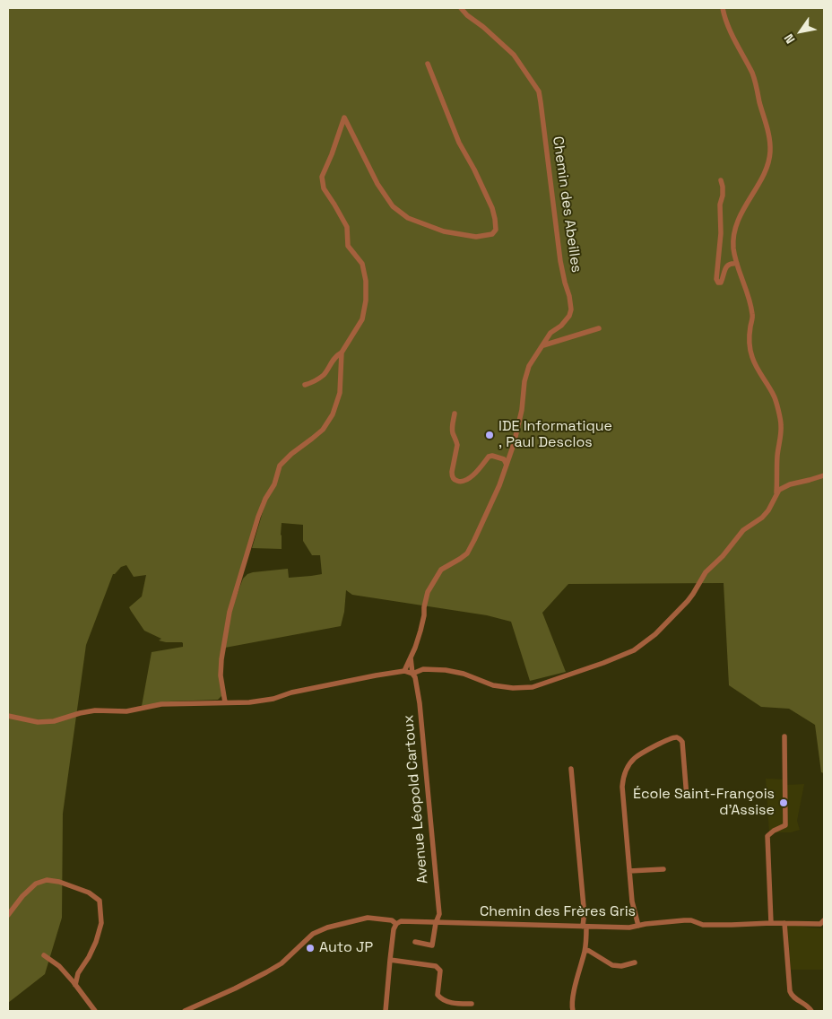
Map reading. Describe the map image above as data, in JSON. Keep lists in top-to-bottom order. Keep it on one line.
{"streets":{"street":["Chemin des Abeilles","Avenue Léopold Cartoux","Chemin des Frères Gris"]},"crossings":[["Chemin des Abeilles","Avenue Léopold Cartoux"],["Avenue Léopold Cartoux","Chemin des Frères Gris"]],"places":["IDE Informatique , Paul Desclos","École Saint-François d'Assise","Auto JP"],"north":"bottom left"}
